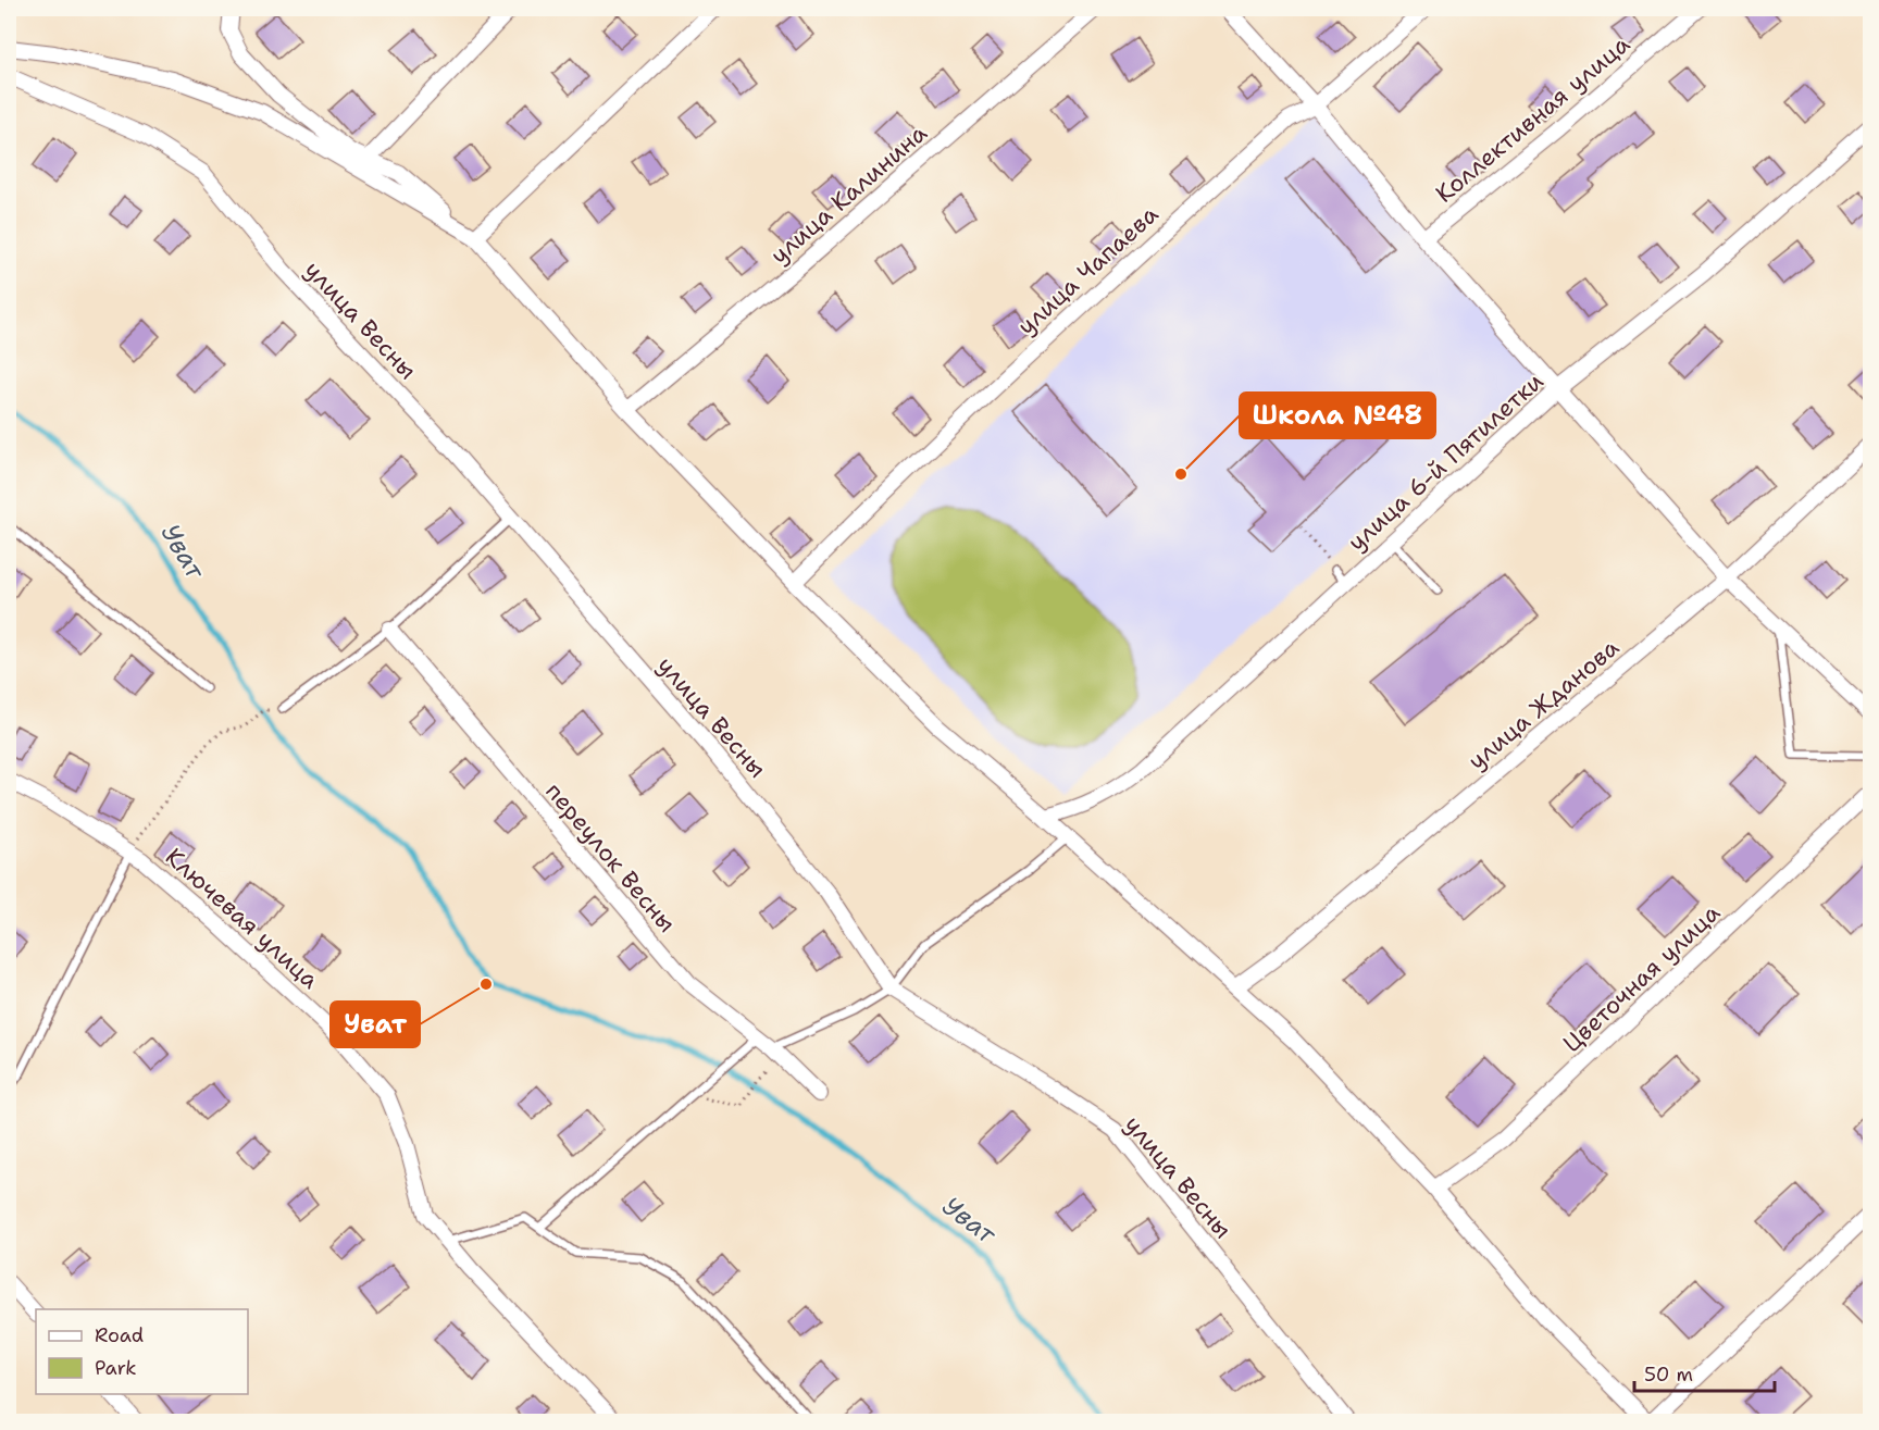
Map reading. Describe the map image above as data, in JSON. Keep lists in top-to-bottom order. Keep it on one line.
{"streets":{"street":["Коллективная улица","улица Калинина","улица Чапаева","улица Весны","улица 6-й Пятилетки","улица Жданова","переулок Весны","Ключевая улица","Цветочная улица"]},"water":["Уват"],"places":["Школа №48","Уват"],"legend":["Road","Park"],"scale_bar":"50 m"}
